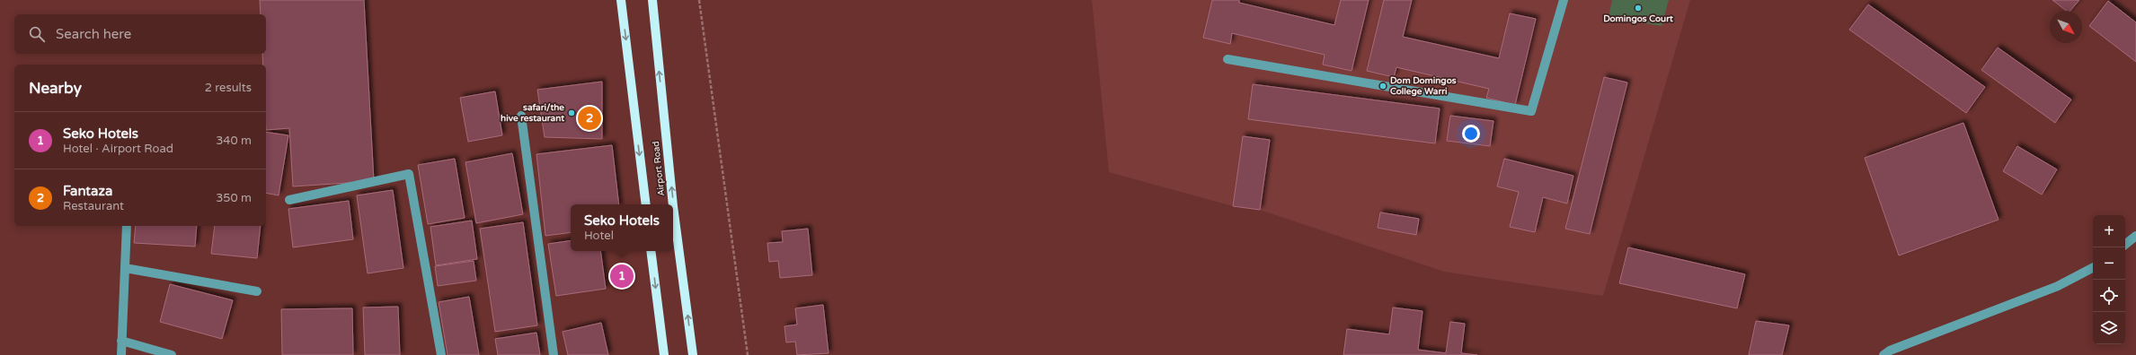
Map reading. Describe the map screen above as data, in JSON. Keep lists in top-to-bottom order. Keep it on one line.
{"streets":{"main road":["Airport Road"]},"places":["Domingos Court","Dom Domingos College Warri","safari/the hive restaurant"],"north":"bottom right","page":{"search":"Search here","heading":["Nearby","2 results"],"pins":["2","1"],"list":[{"mark":"1","name":"Seko Hotels","note":"Hotel · Airport Road","value":"340 m"},{"mark":"2","name":"Fantaza","note":"Restaurant","value":"350 m"}],"popup":["Seko Hotels","Hotel"],"map_buttons":["+","−"]}}
